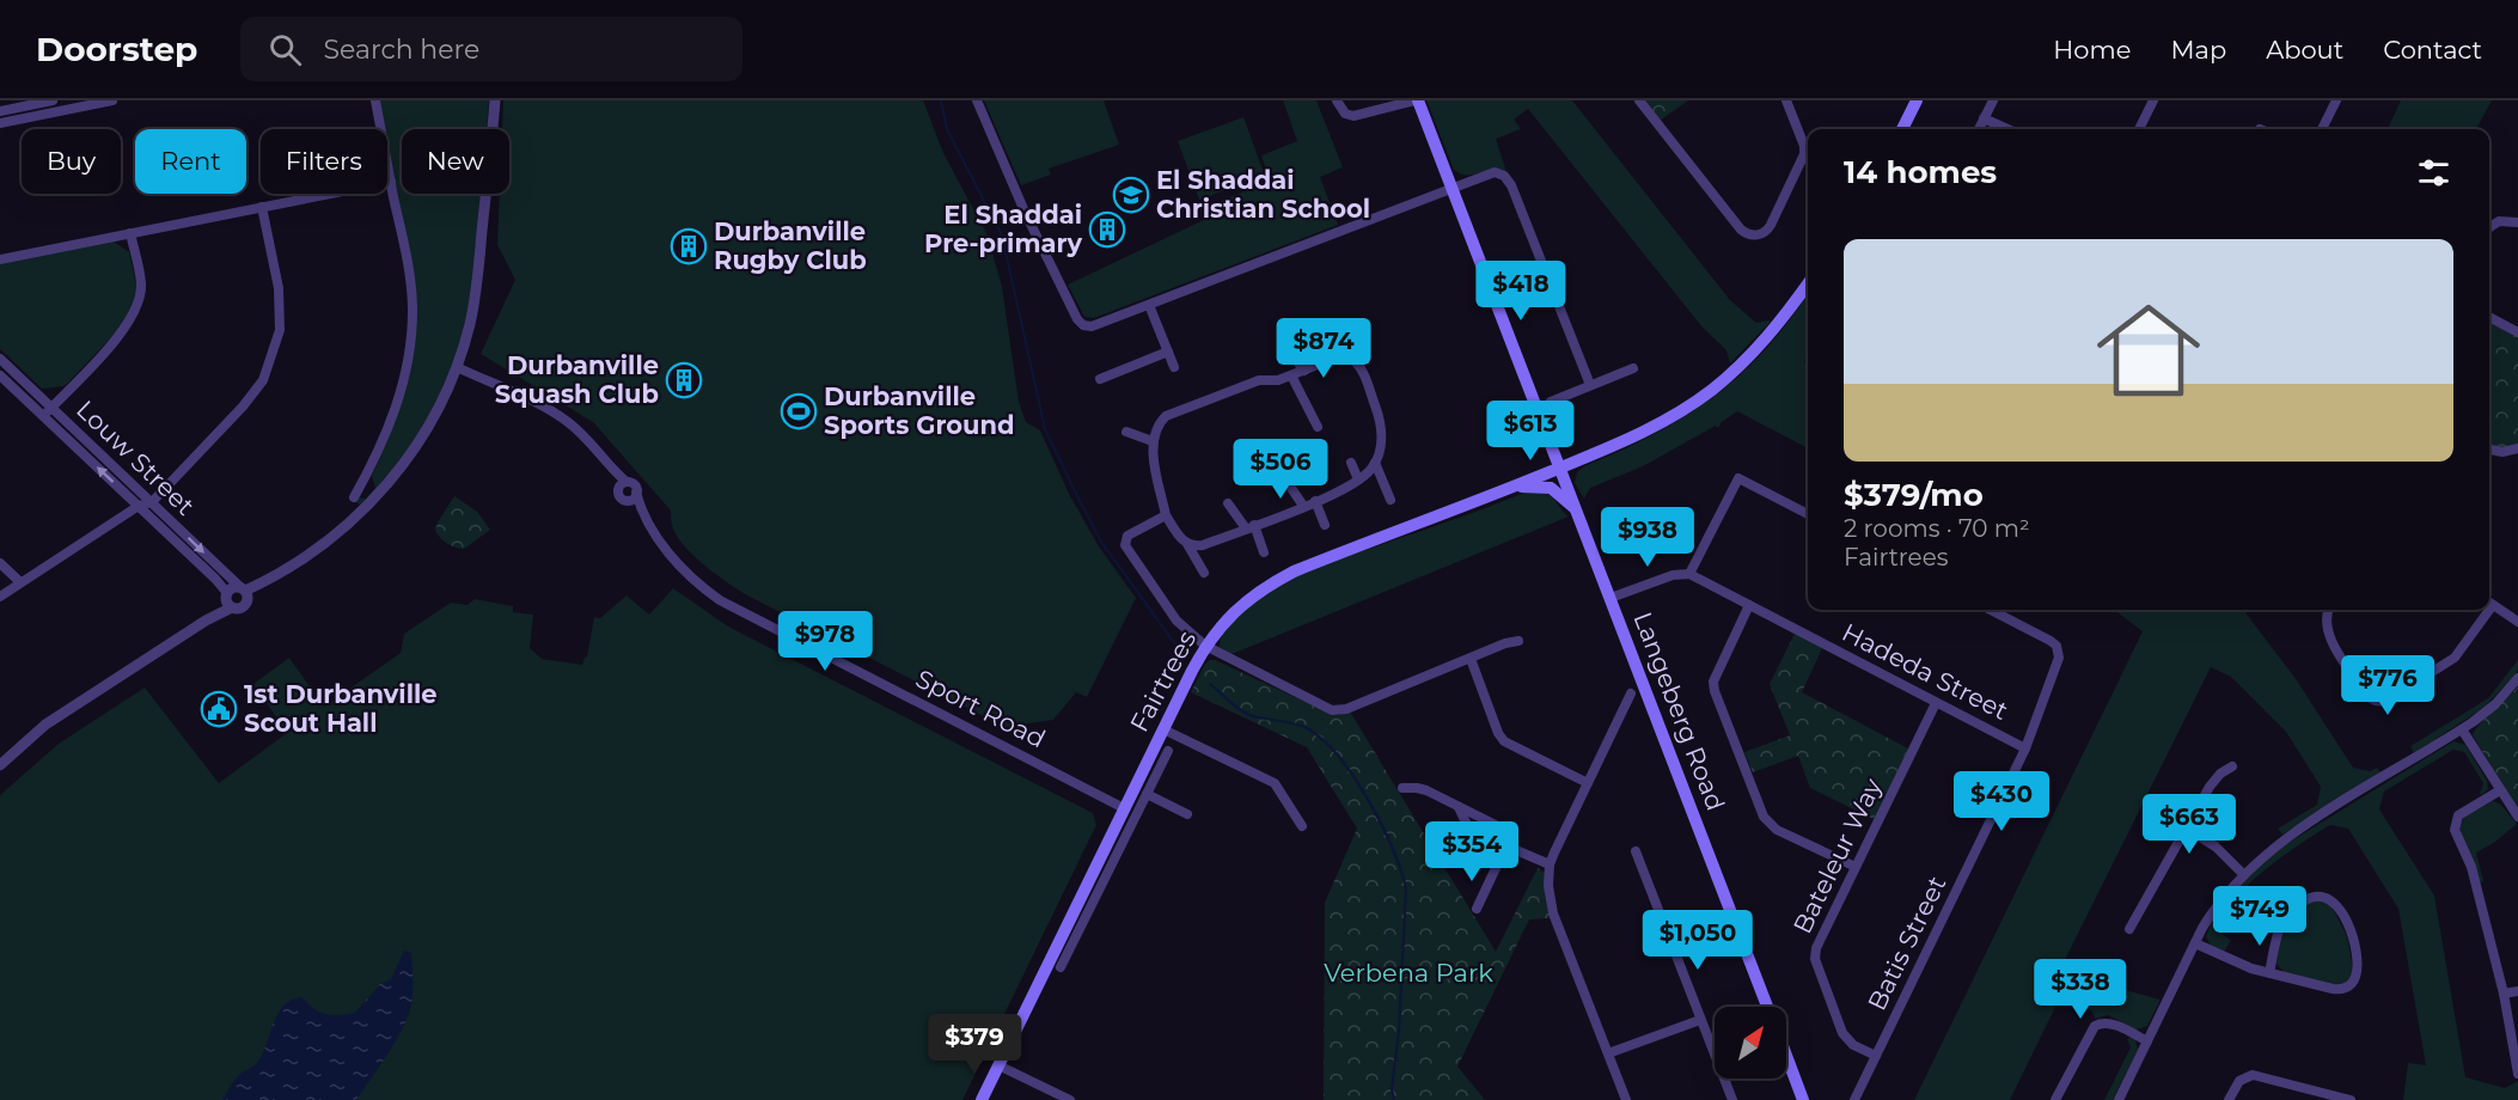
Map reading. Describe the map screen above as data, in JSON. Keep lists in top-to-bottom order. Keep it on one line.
{"streets":{"main road":["Fairtrees","Langeberg Road"],"street":["Louw Street","Hadeda Street","Sport Road","Bateleur Way","Batis Street"]},"crossings":[["Hadeda Street","Bateleur Way"],["Hadeda Street","Batis Street"],["Fairtrees","Sport Road"],["Fairtrees","Langeberg Road"],["Bateleur Way","Batis Street"]],"parks":["Verbena Park"],"places":{"school or university":["El Shaddai Christian School"],"building":["El Shaddai Pre-primary","Durbanville Rugby Club","Durbanville Squash Club"],"sports":["Durbanville Sports Ground"],"public building":["1st Durbanville Scout Hall"]},"north":"top right","page":{"header":"Doorstep","search":"Search here","nav":["Home","Map","About","Contact"],"chip":["Buy","Rent","Filters","New"],"heading":"14 homes","list":[{"name":"$379/mo","note":"2 rooms · 70 m² · Fairtrees"}],"price":["$418","$874","$613","$506","$938","$978","$776","$430","$663","$354","$749","$1,050","$338","$379"]}}
